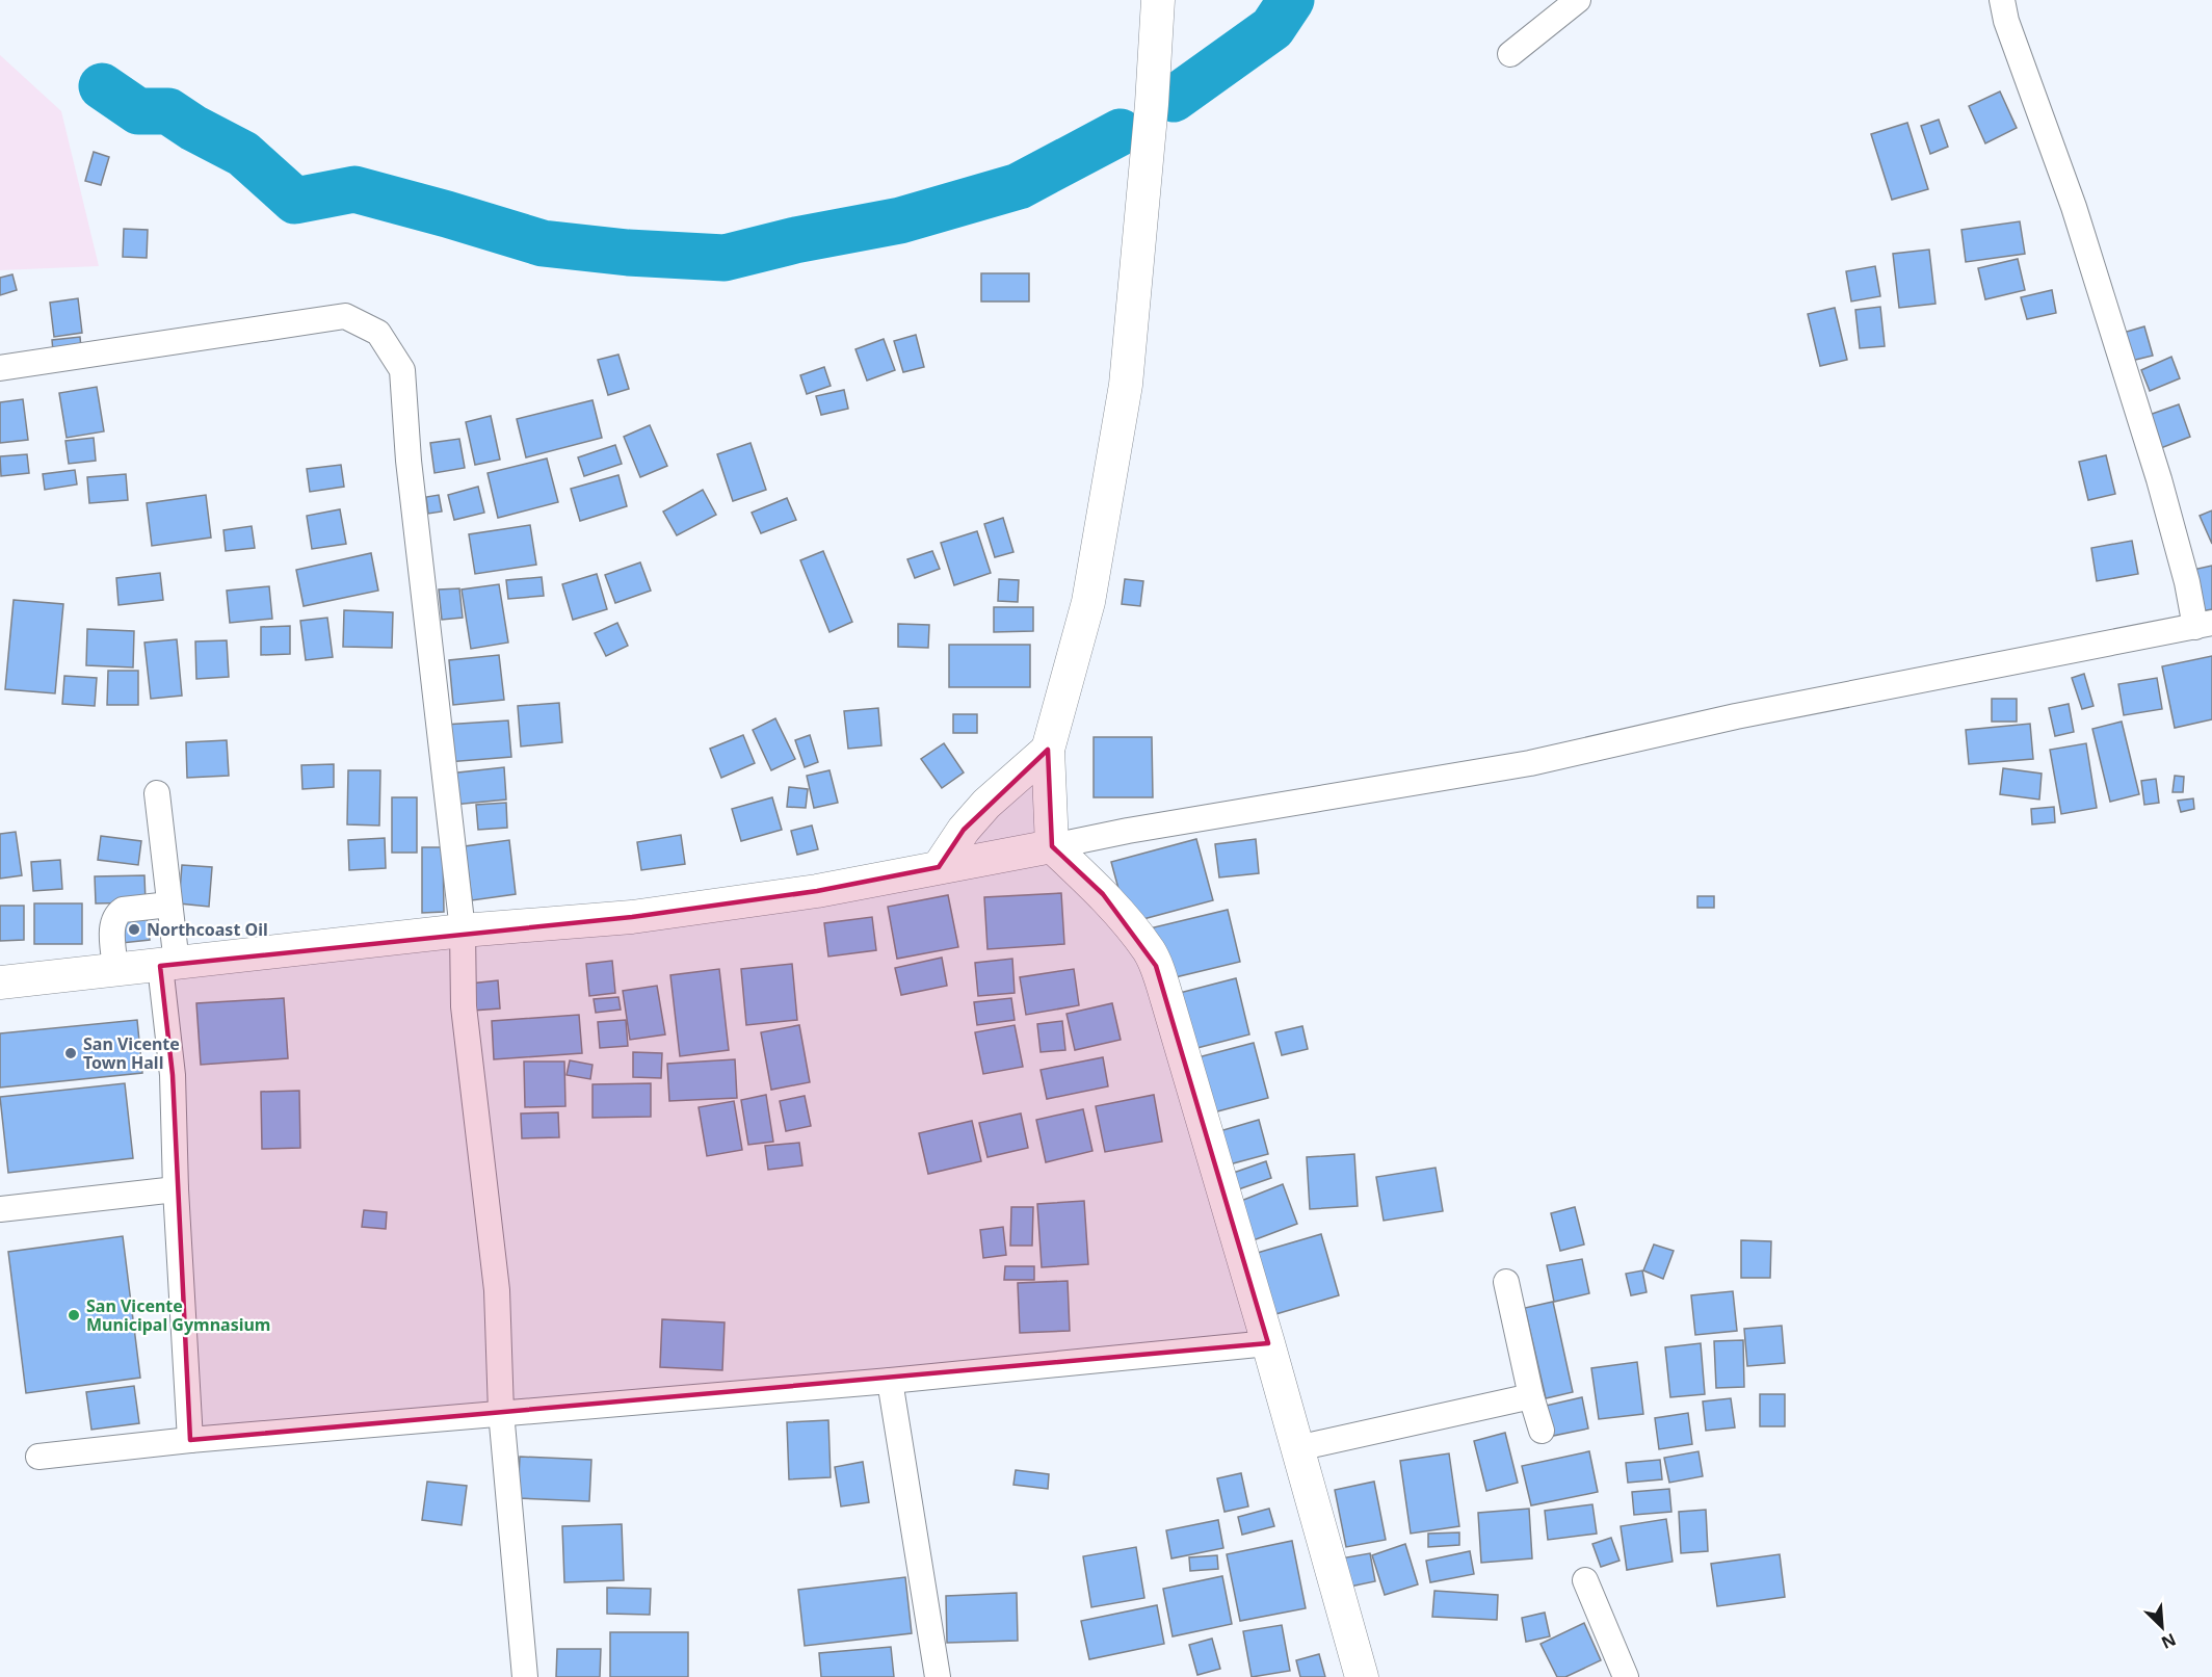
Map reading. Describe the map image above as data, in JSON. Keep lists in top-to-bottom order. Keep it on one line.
{"places":["Northcoast Oil","San Vicente Town Hall","San Vicente Municipal Gymnasium"],"north":"bottom right"}
